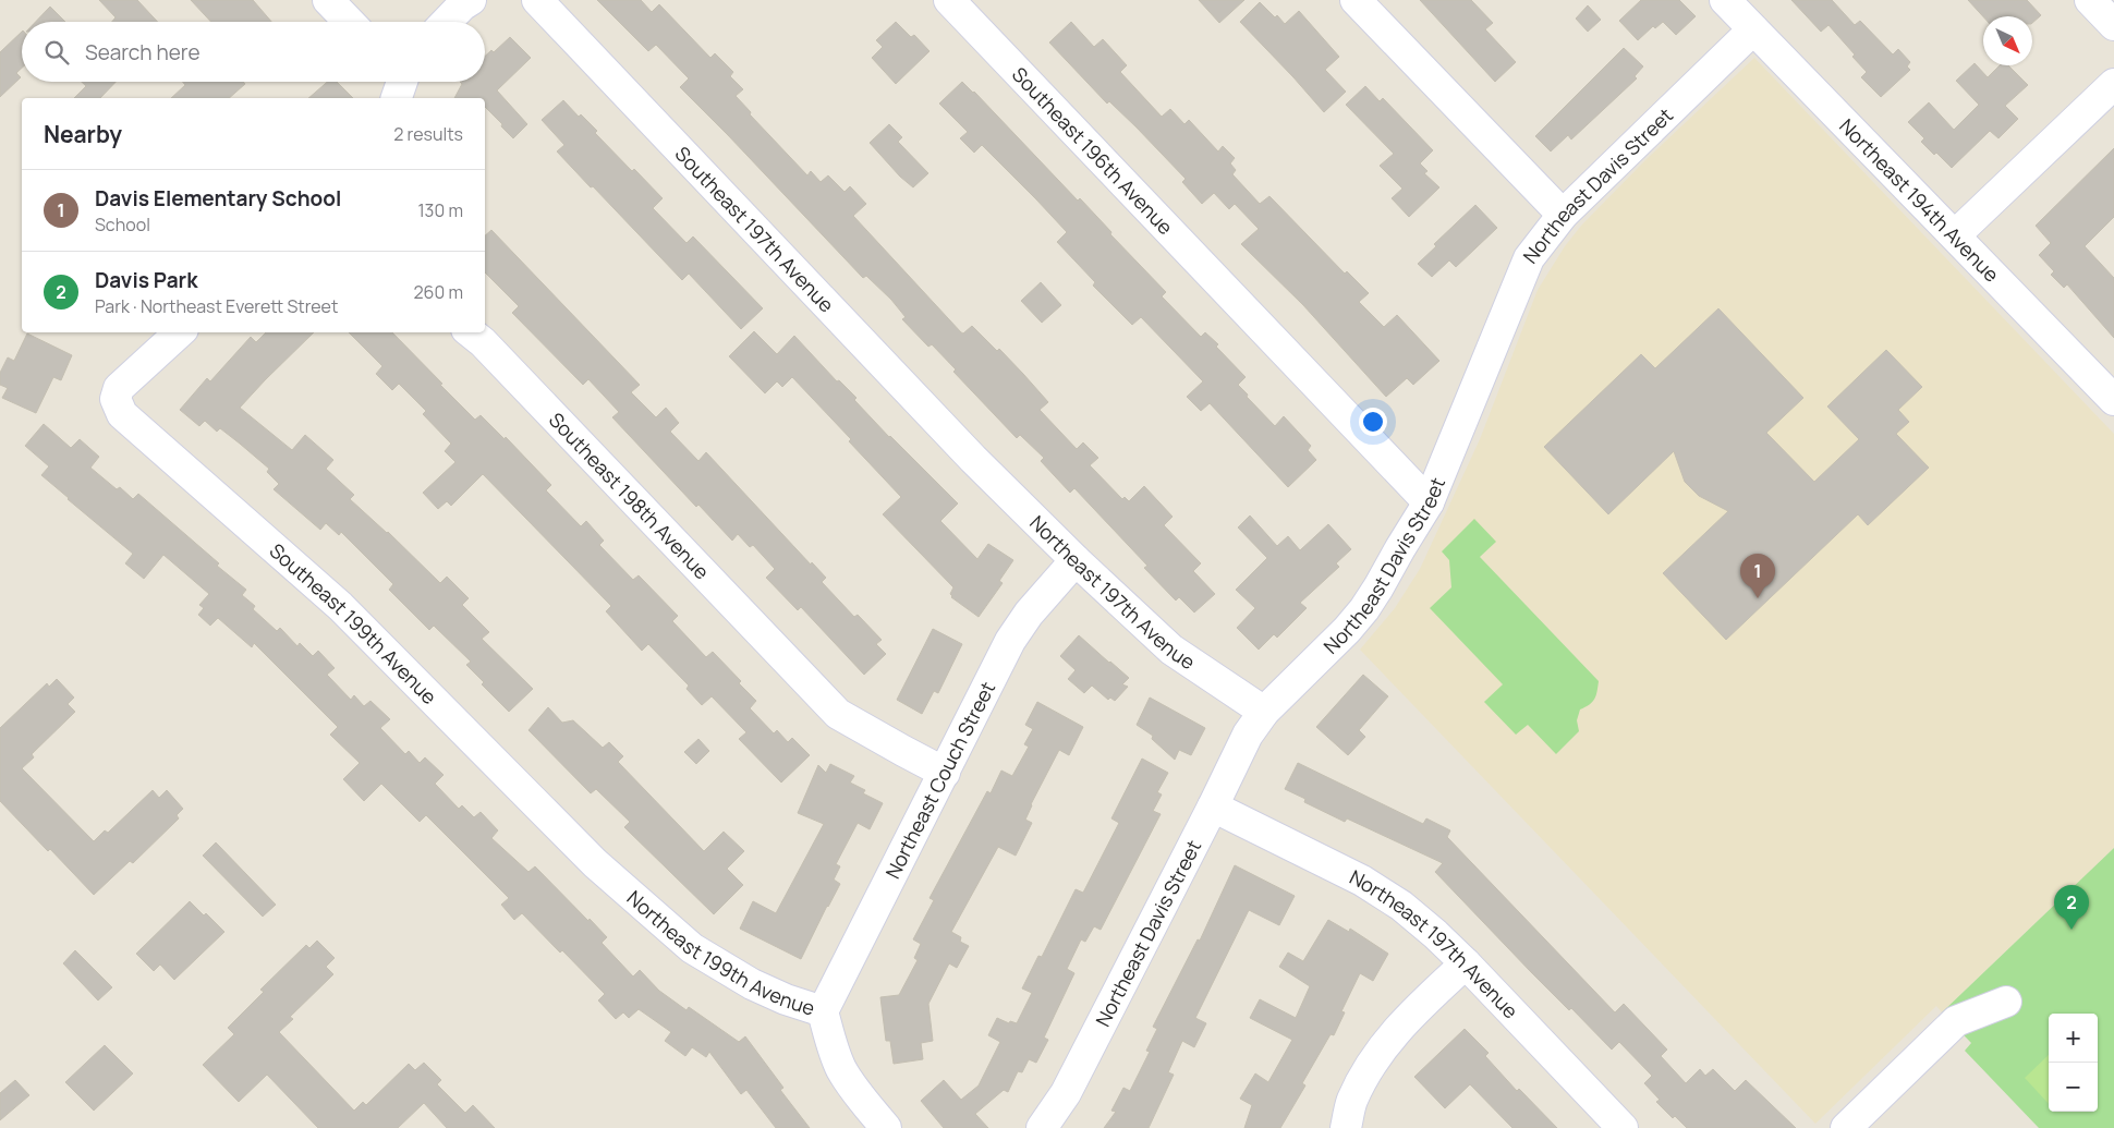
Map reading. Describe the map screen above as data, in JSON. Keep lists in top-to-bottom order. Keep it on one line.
{"streets":{"street":["Southeast 196th Avenue","Northeast Davis Street","Northeast 194th Avenue","Southeast 197th Avenue","Southeast 198th Avenue","Northeast 197th Avenue","Southeast 199th Avenue","Northeast Couch Street","Northeast 199th Avenue"]},"crossings":[["Southeast 196th Avenue","Northeast Davis Street"],["Northeast Davis Street","Northeast 194th Avenue"],["Northeast Davis Street","Northeast 197th Avenue"],["Southeast 197th Avenue","Northeast 197th Avenue"],["Southeast 198th Avenue","Northeast Couch Street"],["Northeast 197th Avenue","Northeast Couch Street"],["Southeast 199th Avenue","Northeast 199th Avenue"],["Northeast Couch Street","Northeast 199th Avenue"]],"north":"bottom right","page":{"search":"Search here","heading":["Nearby","2 results"],"list":[{"mark":"1","name":"Davis Elementary School","note":"School","value":"130 m"},{"mark":"2","name":"Davis Park","note":"Park · Northeast Everett Street","value":"260 m"}],"pins":["1","2"],"map_buttons":["+","−"]}}
